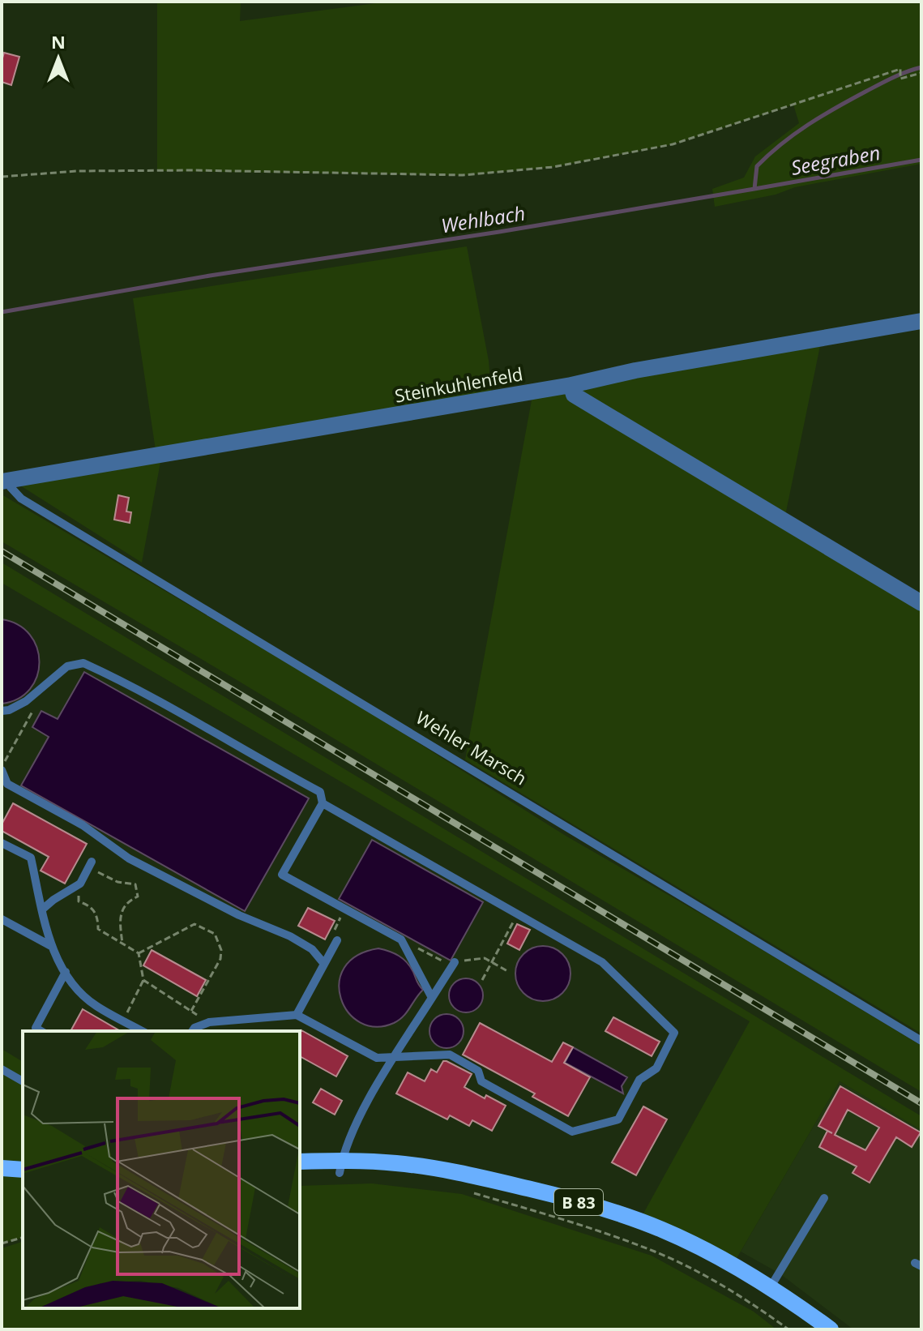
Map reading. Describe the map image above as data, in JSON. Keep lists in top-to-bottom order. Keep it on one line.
{"streets":{"main road":["B 83"],"street":["Steinkuhlenfeld"],"lane":["Wehler Marsch"]},"crossings":[["Steinkuhlenfeld","Wehler Marsch"]],"water":["Seegraben","Wehlbach"],"north":"top"}
